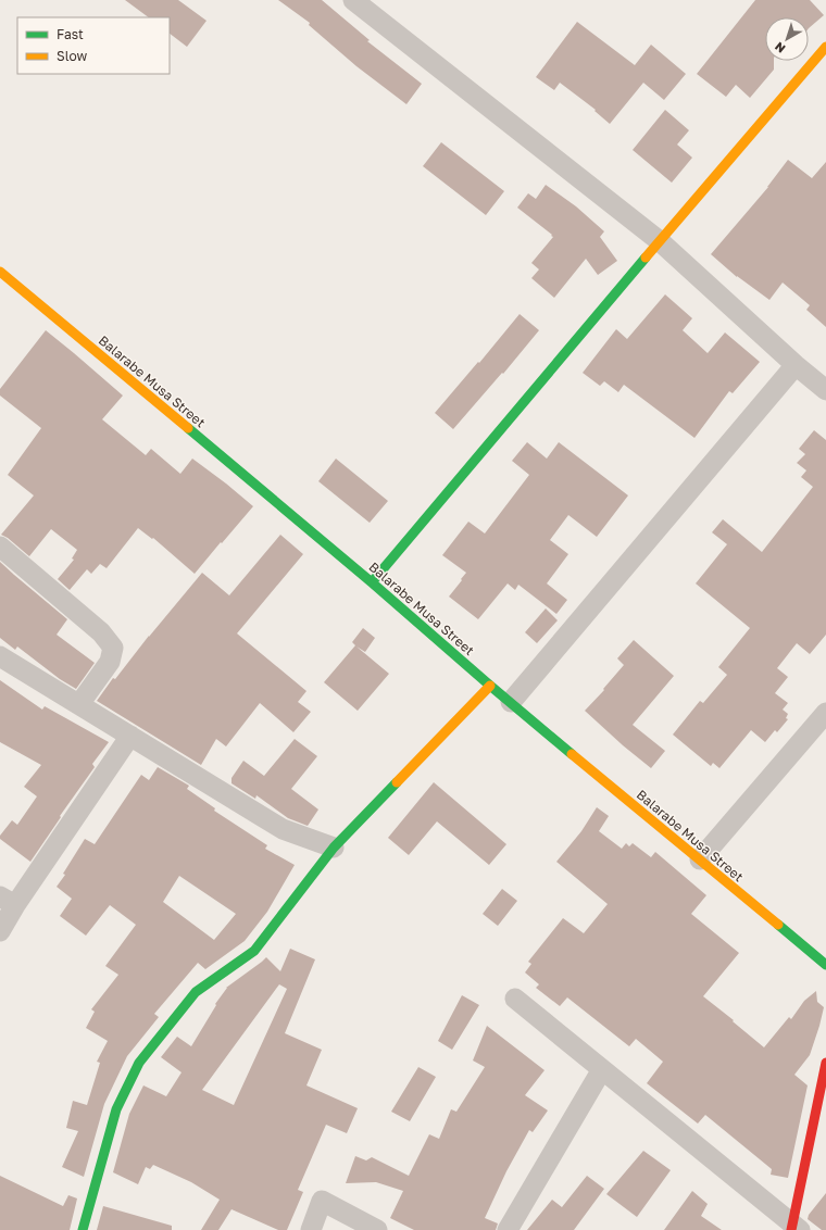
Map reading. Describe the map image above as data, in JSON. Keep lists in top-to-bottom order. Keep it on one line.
{"streets":{"street":["Balarabe Musa Street"]},"legend":["Fast","Slow"],"north":"bottom left"}
